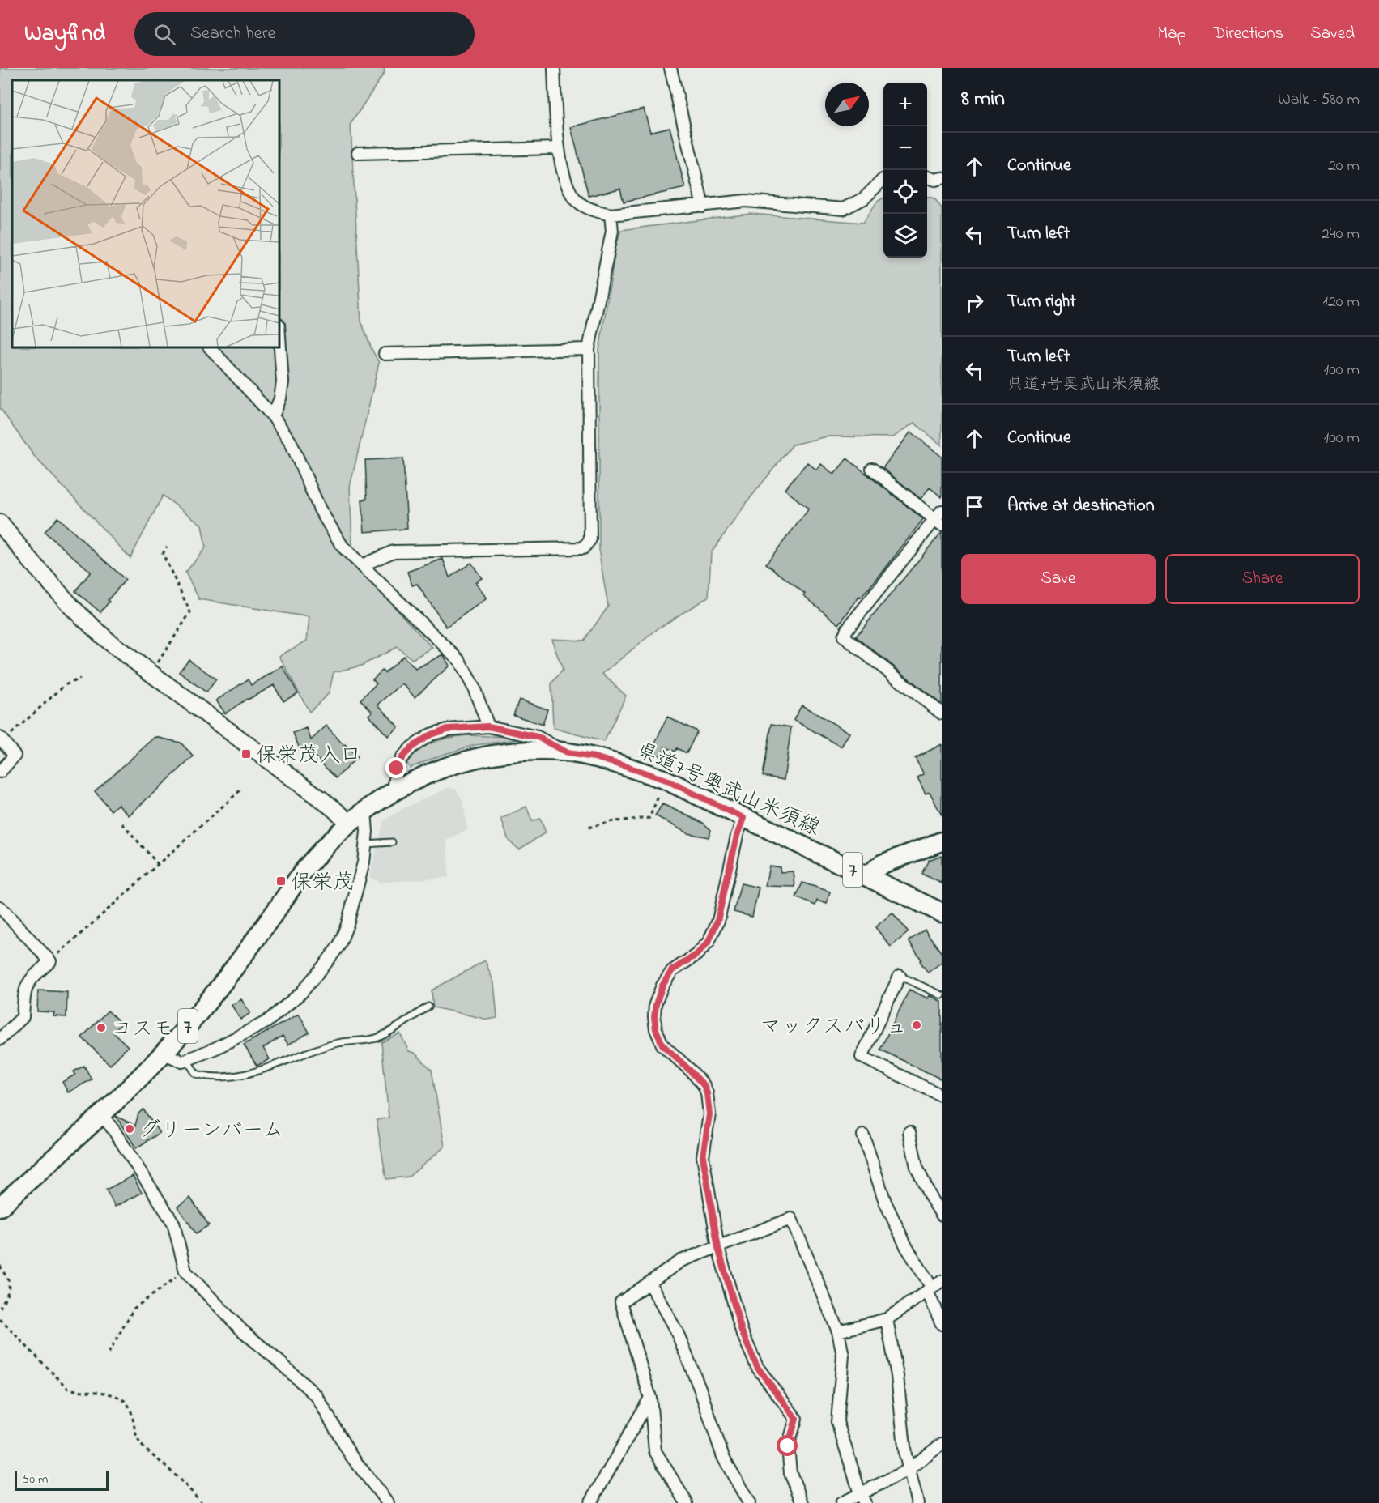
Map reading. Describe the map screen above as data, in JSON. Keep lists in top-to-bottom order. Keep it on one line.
{"streets":{"main road":["県道7号奥武山米須線","7"]},"crossings":[["県道7号奥武山米須線","7"]],"places":{"transit":["保栄茂入口","保栄茂"],"other":["マックスバリュ","コスモ","グリーンバーム"]},"scale_bar":"50 m","north":"top right","page":{"header":"Wayfind","search":"Search here","nav":["Map","Directions","Saved"],"heading":["8 min","Walk · 580 m"],"map_buttons":["+","−"],"list":[["Continue","20 m"],["Turn left","240 m"],["Turn right","120 m"],["Turn left","県道7号奥武山米須線","100 m"],["Continue","100 m"],"Arrive at destination"],"buttons":["Save","Share"],"scale":"50 m"}}
